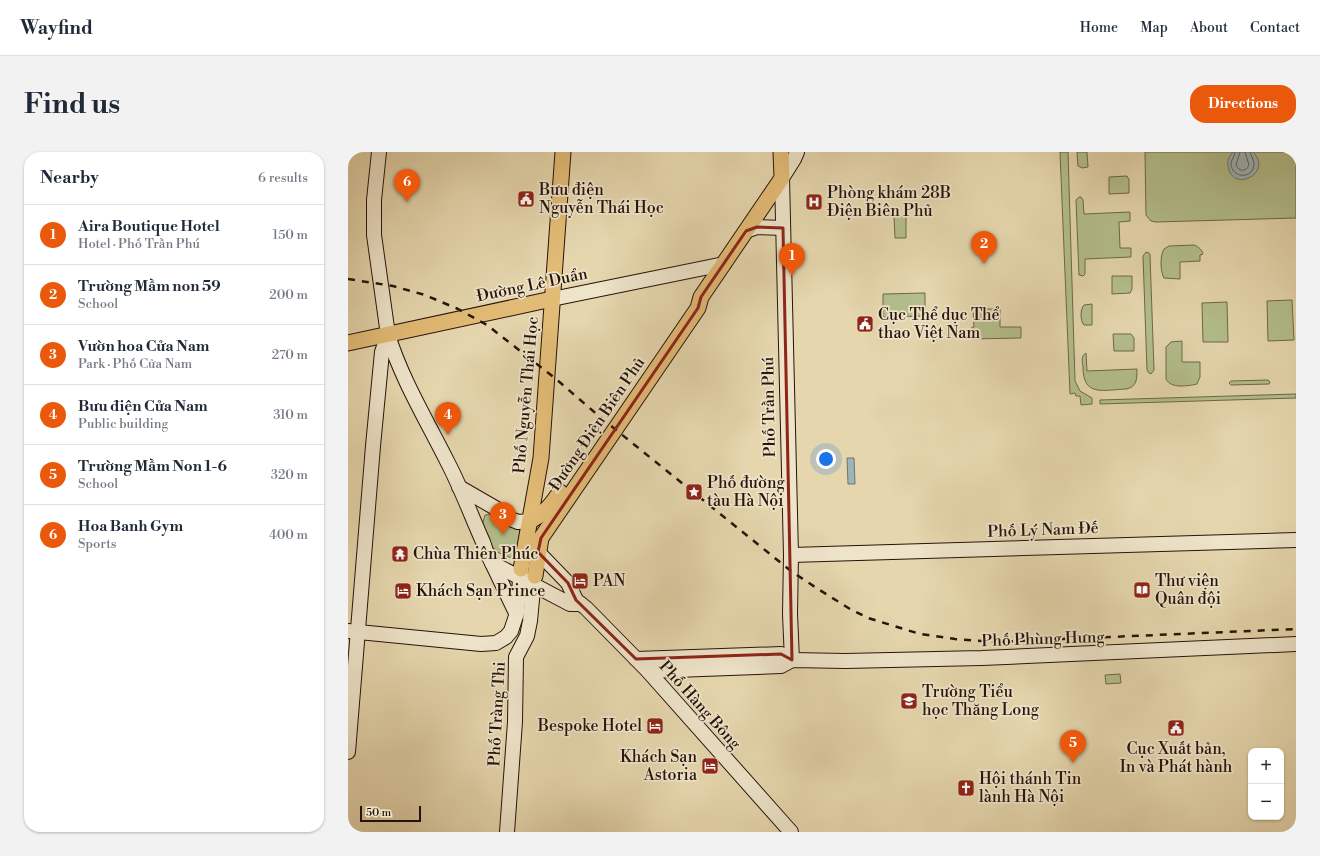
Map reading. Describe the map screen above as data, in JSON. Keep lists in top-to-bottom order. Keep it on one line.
{"streets":{"main road":["Đường Lê Duẩn","Phố Nguyễn Thái Học","Phố Trần Phú","Đường Điện Biên Phủ"],"street":["Phố Lý Nam Đế","Phố Phùng Hưng","Phố Hàng Bông","Phố Tràng Thi"]},"crossings":[["Đường Lê Duẩn","Phố Nguyễn Thái Học"],["Đường Lê Duẩn","Đường Điện Biên Phủ"],["Phố Nguyễn Thái Học","Đường Điện Biên Phủ"],["Phố Nguyễn Thái Học","Phố Hàng Bông"],["Phố Nguyễn Thái Học","Phố Tràng Thi"],["Phố Trần Phú","Đường Điện Biên Phủ"],["Phố Trần Phú","Phố Lý Nam Đế"],["Phố Trần Phú","Phố Phùng Hưng"],["Đường Điện Biên Phủ","Phố Hàng Bông"],["Đường Điện Biên Phủ","Phố Tràng Thi"],["Phố Phùng Hưng","Phố Hàng Bông"],["Phố Hàng Bông","Phố Tràng Thi"]],"places":{"public building":["Bưu điện Nguyễn Thái Học","Cục Thể dục Thể thao Việt Nam","Cục Xuất bản, In và Phát hành"],"hospital":["Phòng khám 28B Điện Biên Phủ"],"place":["Phố đường tàu Hà Nội"],"temple":["Chùa Thiên Phúc"],"hotel":["PAN","Khách Sạn Prince","Bespoke Hotel","Khách Sạn Astoria"],"library":["Thư viện Quân đội"],"school or university":["Trường Tiểu học Thăng Long"],"church":["Hội thánh Tin lành Hà Nội"]},"scale_bar":"50 m","page":{"header":"Wayfind","nav":["Home","Map","About","Contact"],"buttons":"Directions","title":"Find us","heading":["Nearby","6 results"],"pins":["6","2","1","4","3","5"],"list":[{"mark":"1","name":"Aira Boutique Hotel","note":"Hotel · Phố Trần Phú","value":"150 m"},{"mark":"2","name":"Trường Mầm non 59","note":"School","value":"200 m"},{"mark":"3","name":"Vườn hoa Cửa Nam","note":"Park · Phố Cửa Nam","value":"270 m"},{"mark":"4","name":"Bưu điện Cửa Nam","note":"Public building","value":"310 m"},{"mark":"5","name":"Trường Mầm Non 1-6","note":"School","value":"320 m"},{"mark":"6","name":"Hoa Banh Gym","note":"Sports","value":"400 m"}],"map_buttons":["+","−"],"scale":"50 m"}}
